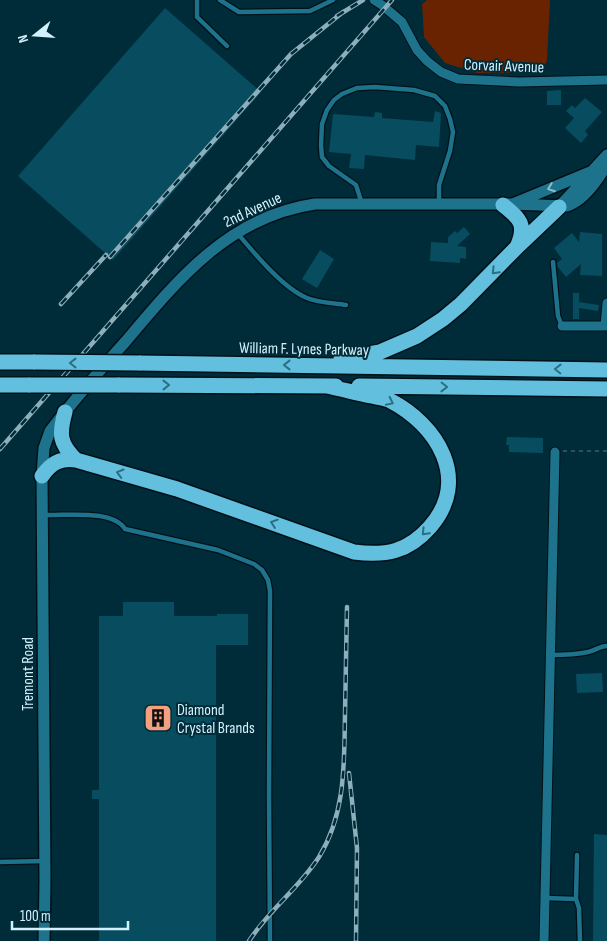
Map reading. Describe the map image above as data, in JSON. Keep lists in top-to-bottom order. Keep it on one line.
{"streets":{"highway":["William F. Lynes Parkway"],"street":["Corvair Avenue","2nd Avenue","Tremont Road"]},"crossings":[["2nd Avenue","Tremont Road"]],"places":{"building":["Diamond Crystal Brands"]},"scale_bar":"100 m","north":"left"}
